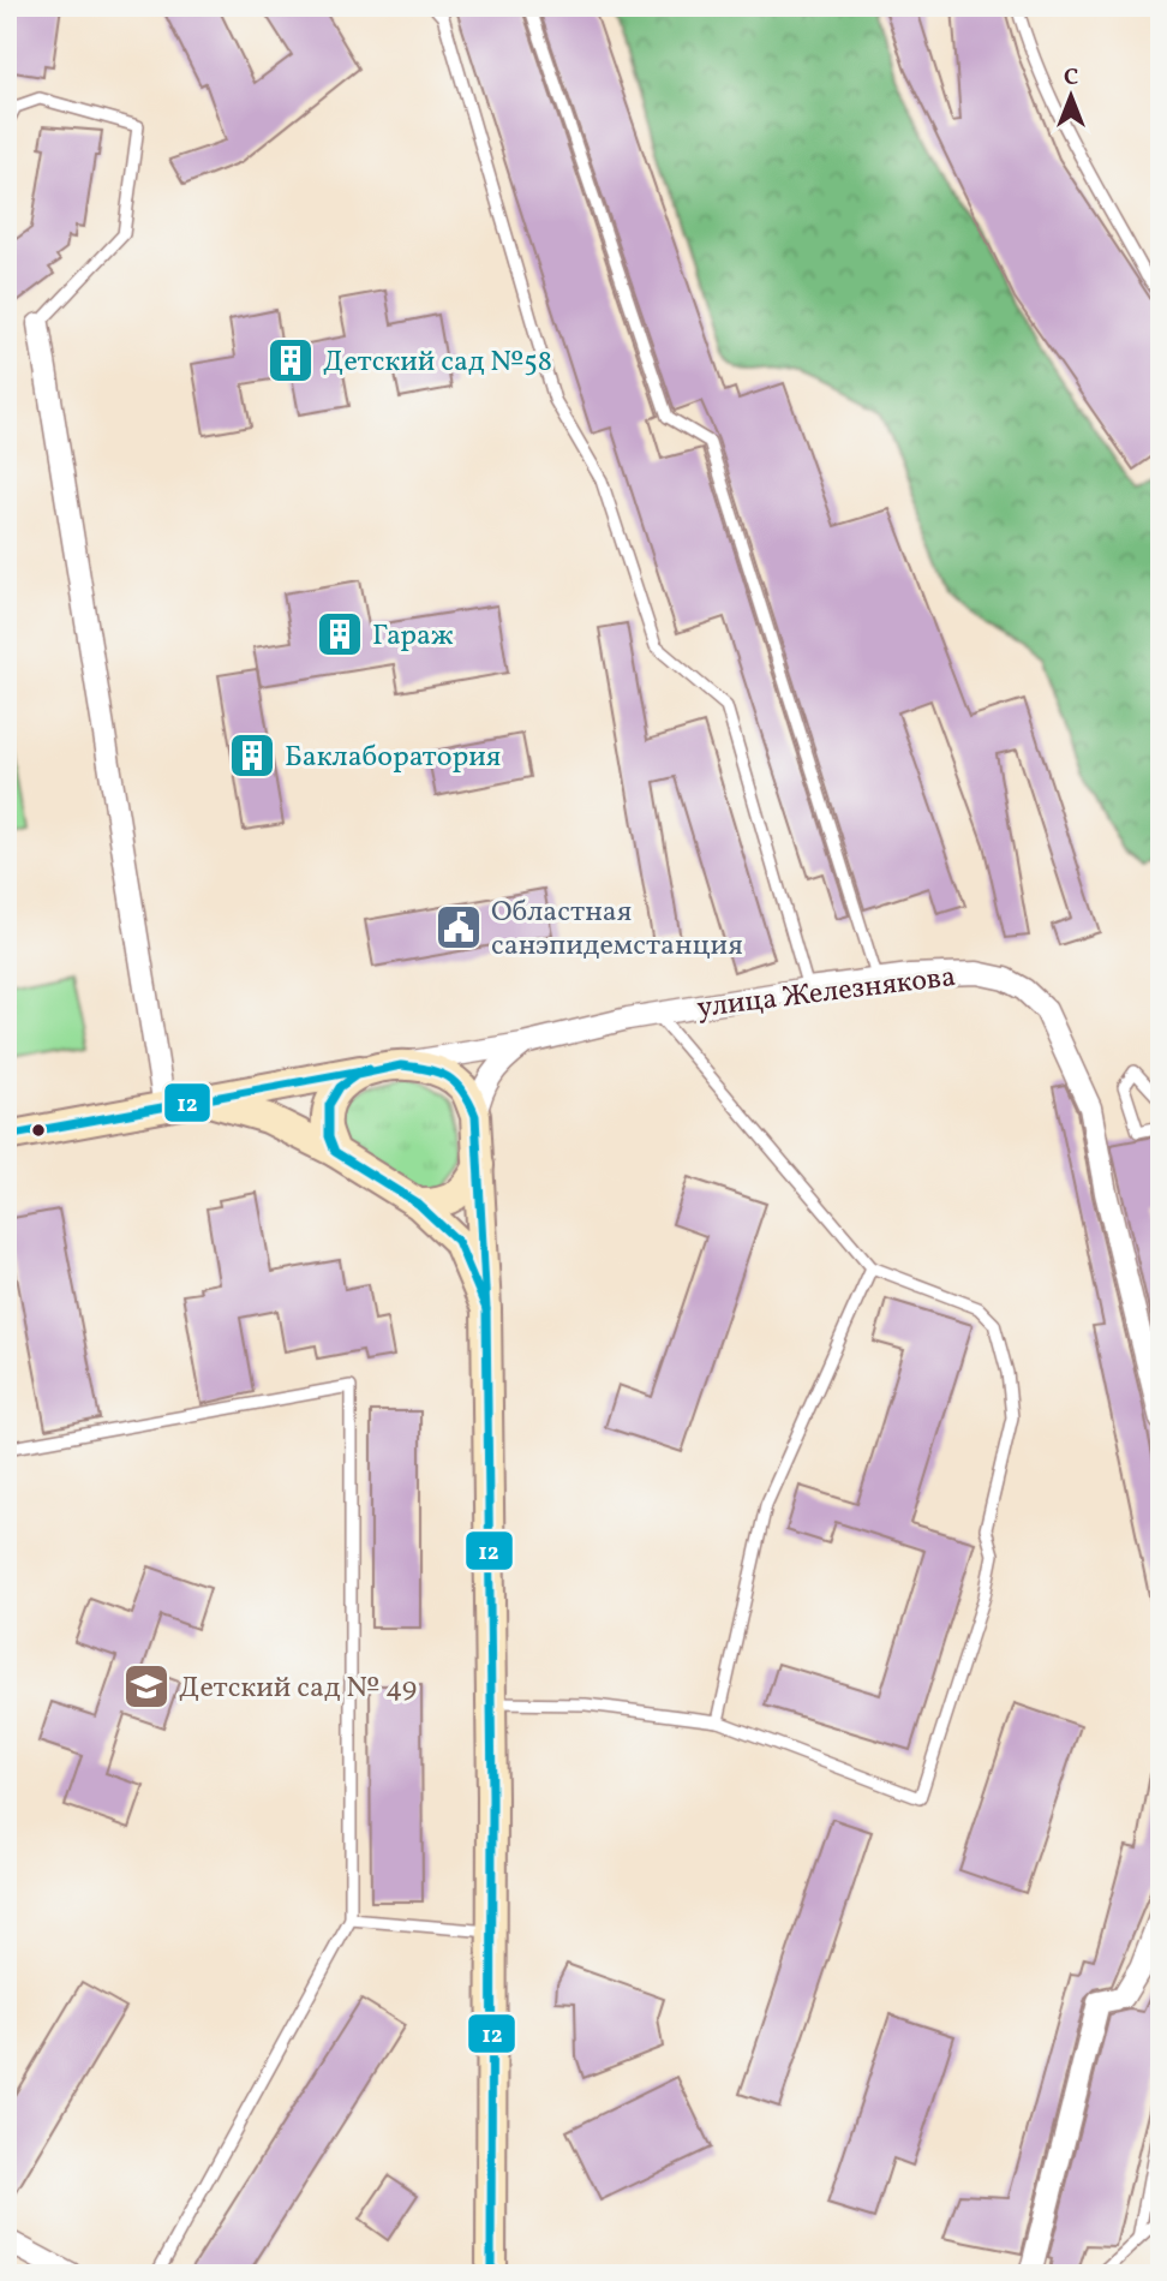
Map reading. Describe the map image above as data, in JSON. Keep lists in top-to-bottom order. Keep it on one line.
{"streets":{"street":["улица Железнякова"]},"places":{"building":["Детский сад №58","Гараж","Баклаборатория"],"public building":["Областная санэпидемстанция"],"school or university":["Детский сад № 49"]},"lines":["transit line 12"],"north":"top"}
